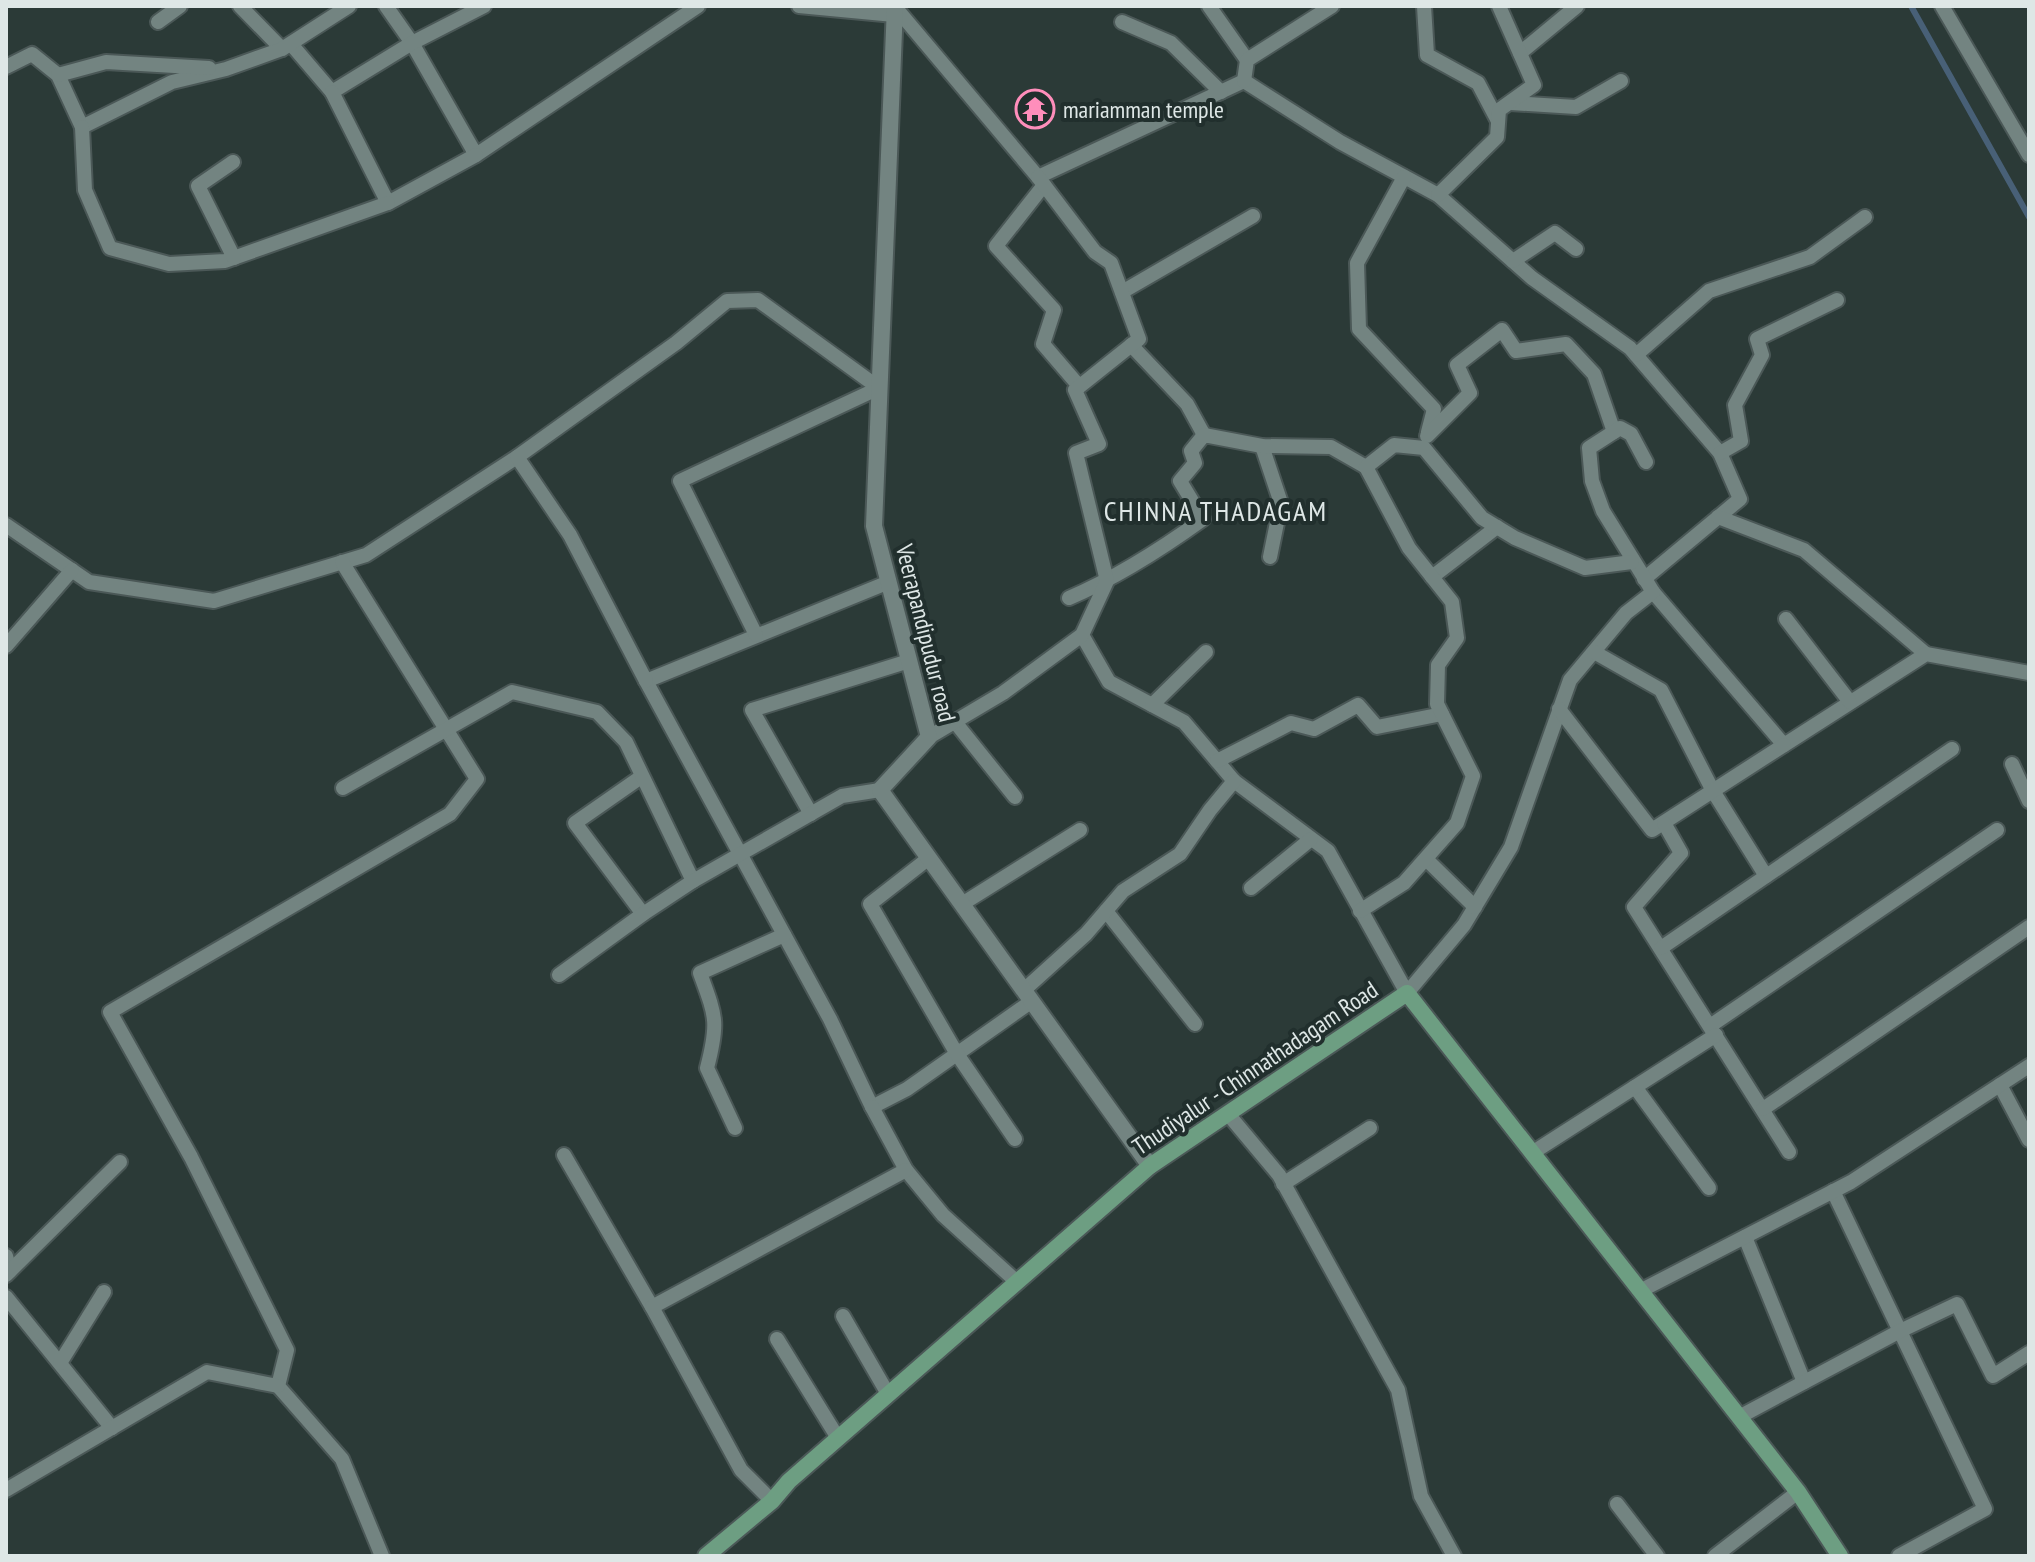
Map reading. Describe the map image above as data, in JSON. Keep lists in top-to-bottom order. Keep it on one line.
{"streets":{"main road":["Thudiyalur - Chinnathadagam Road"],"street":["Veerapandipudur road"]},"districts":["CHINNA THADAGAM"],"places":{"temple":["mariamman temple"]}}
